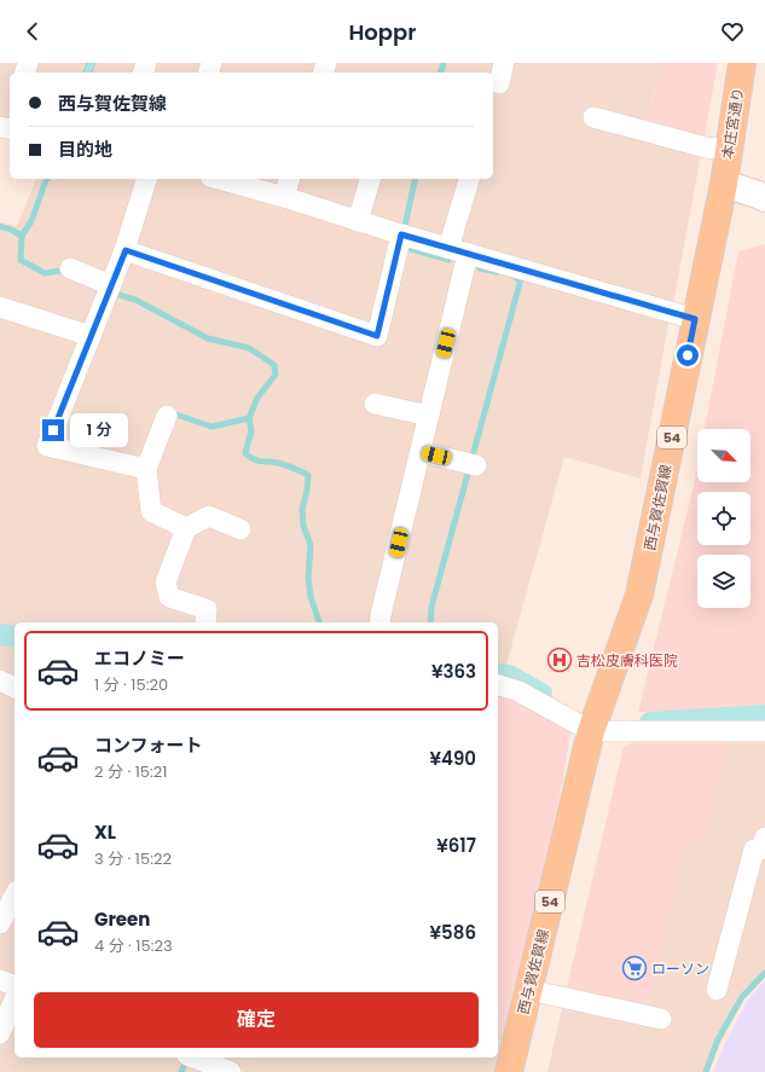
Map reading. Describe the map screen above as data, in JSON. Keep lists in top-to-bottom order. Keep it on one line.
{"streets":{"main road":["本庄宮通り","54","西与賀佐賀線"]},"crossings":[["本庄宮通り","西与賀佐賀線"]],"places":{"hospital":["吉松皮膚科医院"],"supermarket":["ローソン"]},"north":"bottom right","page":{"header":"Hoppr","banner":["西与賀佐賀線","目的地"],"bubble":"1 分","list":[{"name":"エコノミー","note":"1 分 · 15:20","value":"¥363"},{"name":"コンフォート","note":"2 分 · 15:21","value":"¥490"},{"name":"XL","note":"3 分 · 15:22","value":"¥617"},{"name":"Green","note":"4 分 · 15:23","value":"¥586"}],"buttons":"確定"}}
